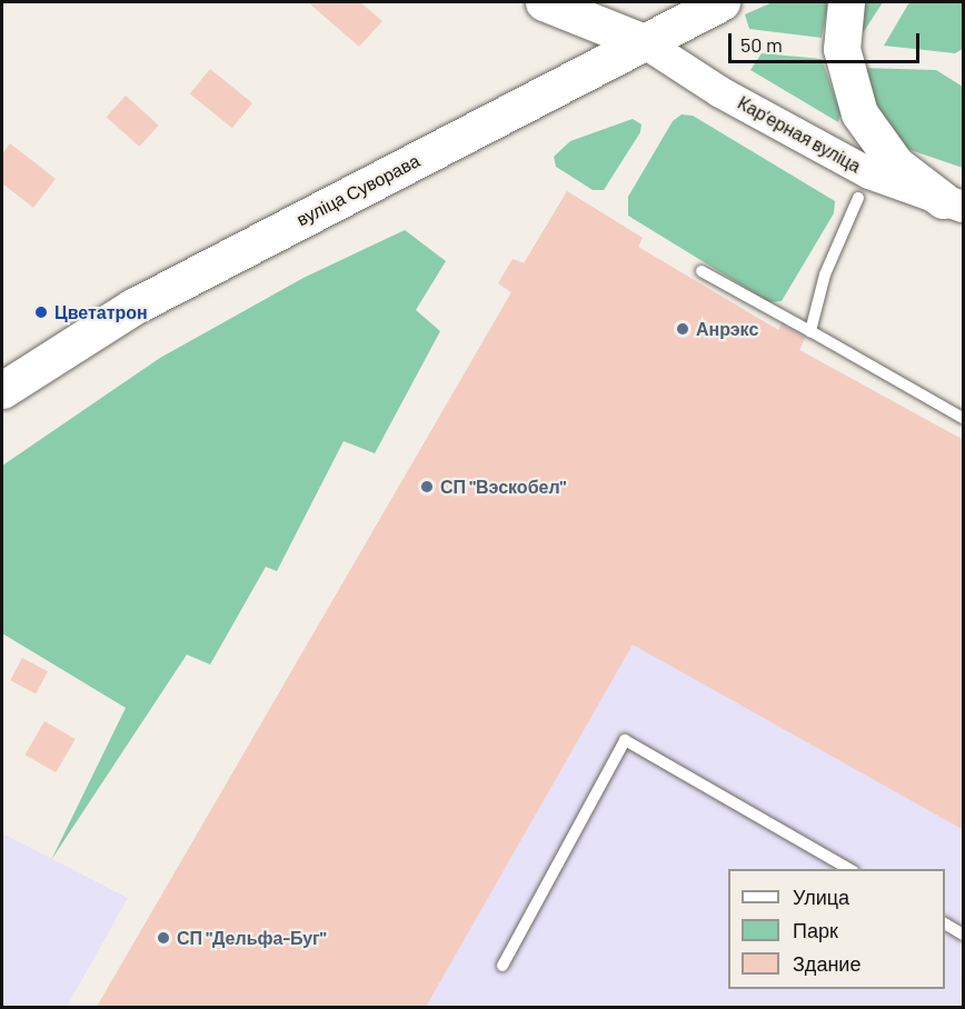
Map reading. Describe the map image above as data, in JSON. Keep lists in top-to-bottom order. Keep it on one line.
{"streets":{"main road":["вуліца Суворава"],"street":["Карʼерная вуліца"]},"crossings":[["Карʼерная вуліца","вуліца Суворава"]],"places":["Цветатрон","Анрэкс","СП \"Вэскобел\"","СП \"Дельфа-Буг\""],"legend":["Улица","Парк","Здание"],"scale_bar":"50 m"}
